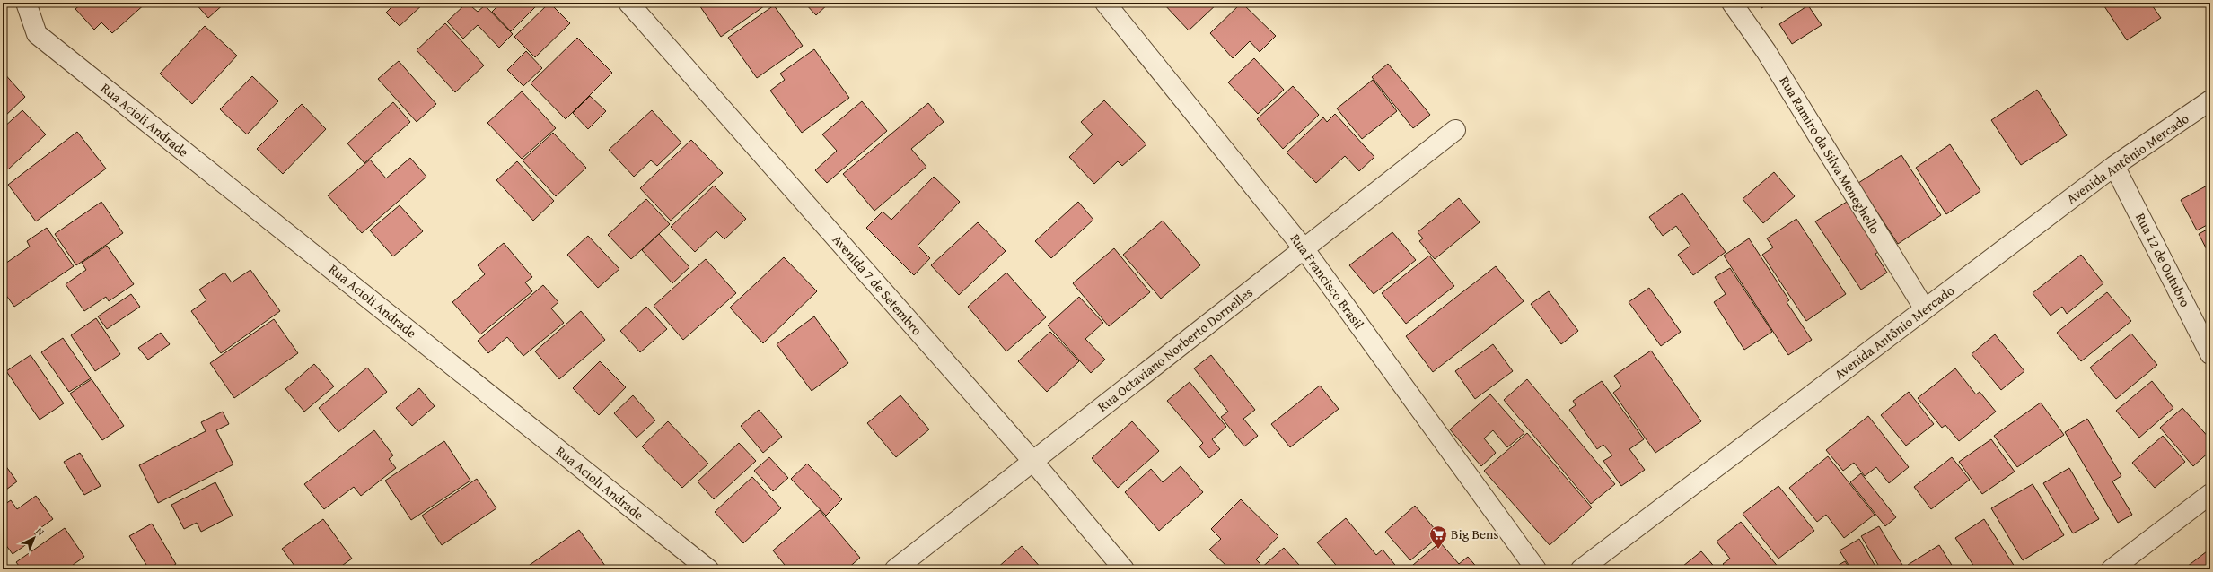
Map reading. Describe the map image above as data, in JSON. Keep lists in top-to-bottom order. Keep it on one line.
{"streets":{"street":["Rua Acioli Andrade","Rua Ramiro da Silva Meneghello","Avenida Antônio Mercado","Rua 12 de Outubro","Rua Francisco Brasil","Avenida 7 de Setembro","Rua Octaviano Norberto Dornelles"]},"crossings":[["Rua Ramiro da Silva Meneghello","Avenida Antônio Mercado"],["Avenida Antônio Mercado","Rua 12 de Outubro"],["Rua Francisco Brasil","Rua Octaviano Norberto Dornelles"],["Avenida 7 de Setembro","Rua Octaviano Norberto Dornelles"]],"places":{"supermarket":["Big Bens"]},"north":"top right"}
